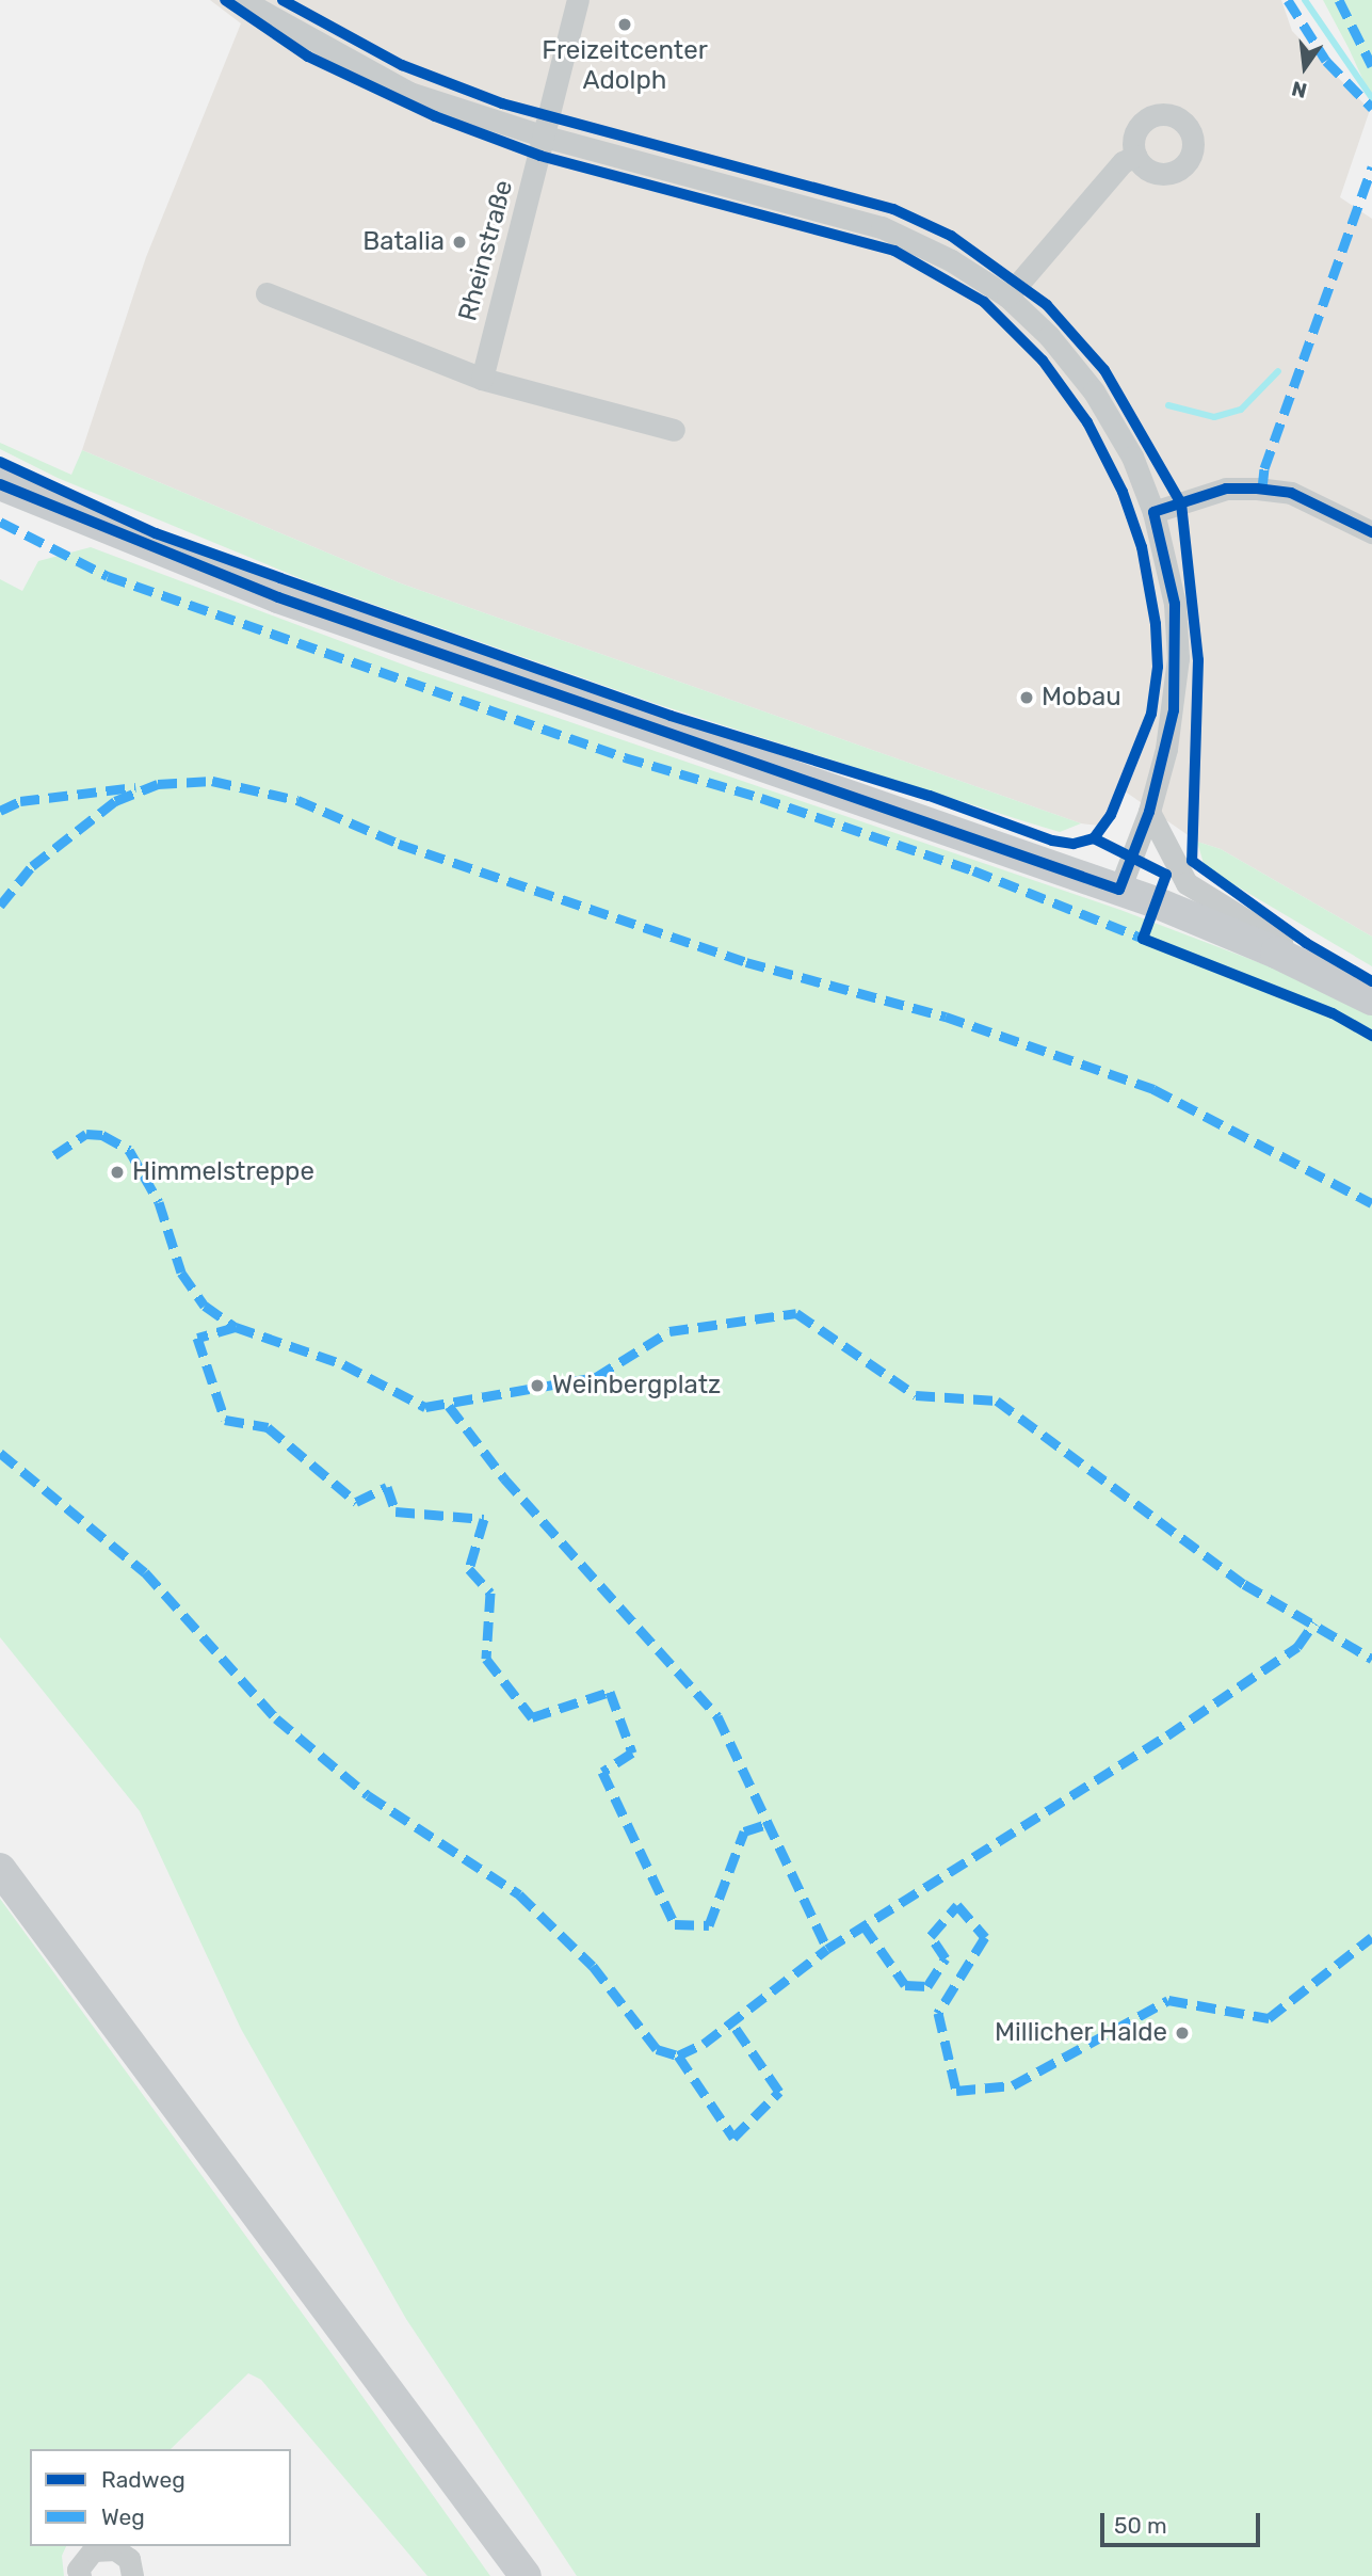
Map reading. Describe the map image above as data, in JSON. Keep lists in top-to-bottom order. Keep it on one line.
{"streets":{"street":["Rheinstraße"]},"places":["Freizeitcenter Adolph","Batalia","Mobau","Himmelstreppe","Weinbergplatz","Millicher Halde"],"legend":["Radweg","Weg"],"scale_bar":"50 m","north":"bottom"}
